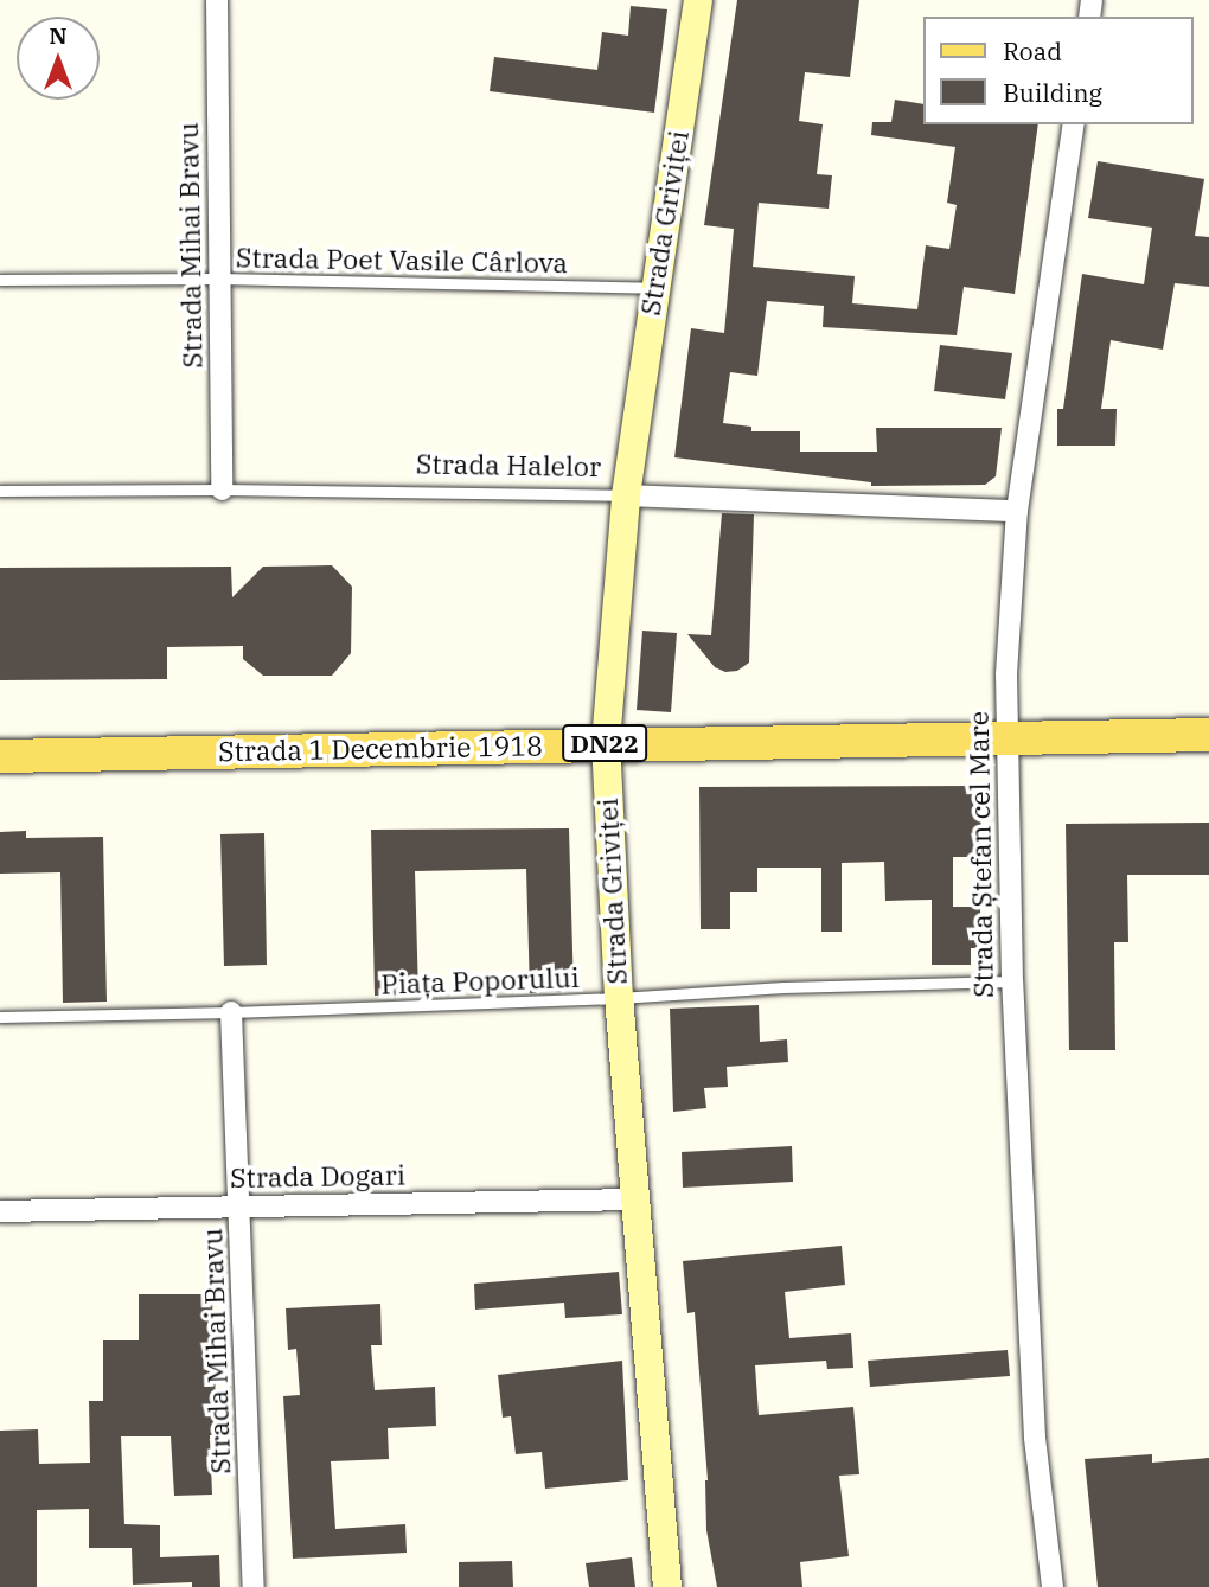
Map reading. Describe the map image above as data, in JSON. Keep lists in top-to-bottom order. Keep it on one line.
{"streets":{"main road":["Strada Griviței","DN22","Strada 1 Decembrie 1918"],"street":["Strada Mihai Bravu","Strada Halelor","Strada Ștefan cel Mare","Strada Dogari"],"lane":["Strada Poet Vasile Cârlova","Piața Poporului"]},"crossings":[["Strada Griviței","Strada Poet Vasile Cârlova"],["Strada Griviței","Strada Halelor"],["Strada Griviței","Strada 1 Decembrie 1918"],["Strada Griviței","Piața Poporului"],["Strada Griviței","Strada Dogari"],["Strada Mihai Bravu","Strada Poet Vasile Cârlova"],["Strada Mihai Bravu","Strada Halelor"],["Strada Mihai Bravu","Piața Poporului"],["Strada Mihai Bravu","Strada Dogari"],["Strada Halelor","Strada Ștefan cel Mare"],["Strada 1 Decembrie 1918","Strada Ștefan cel Mare"],["Strada Ștefan cel Mare","Piața Poporului"]],"legend":["Road","Building"],"north":"top"}
